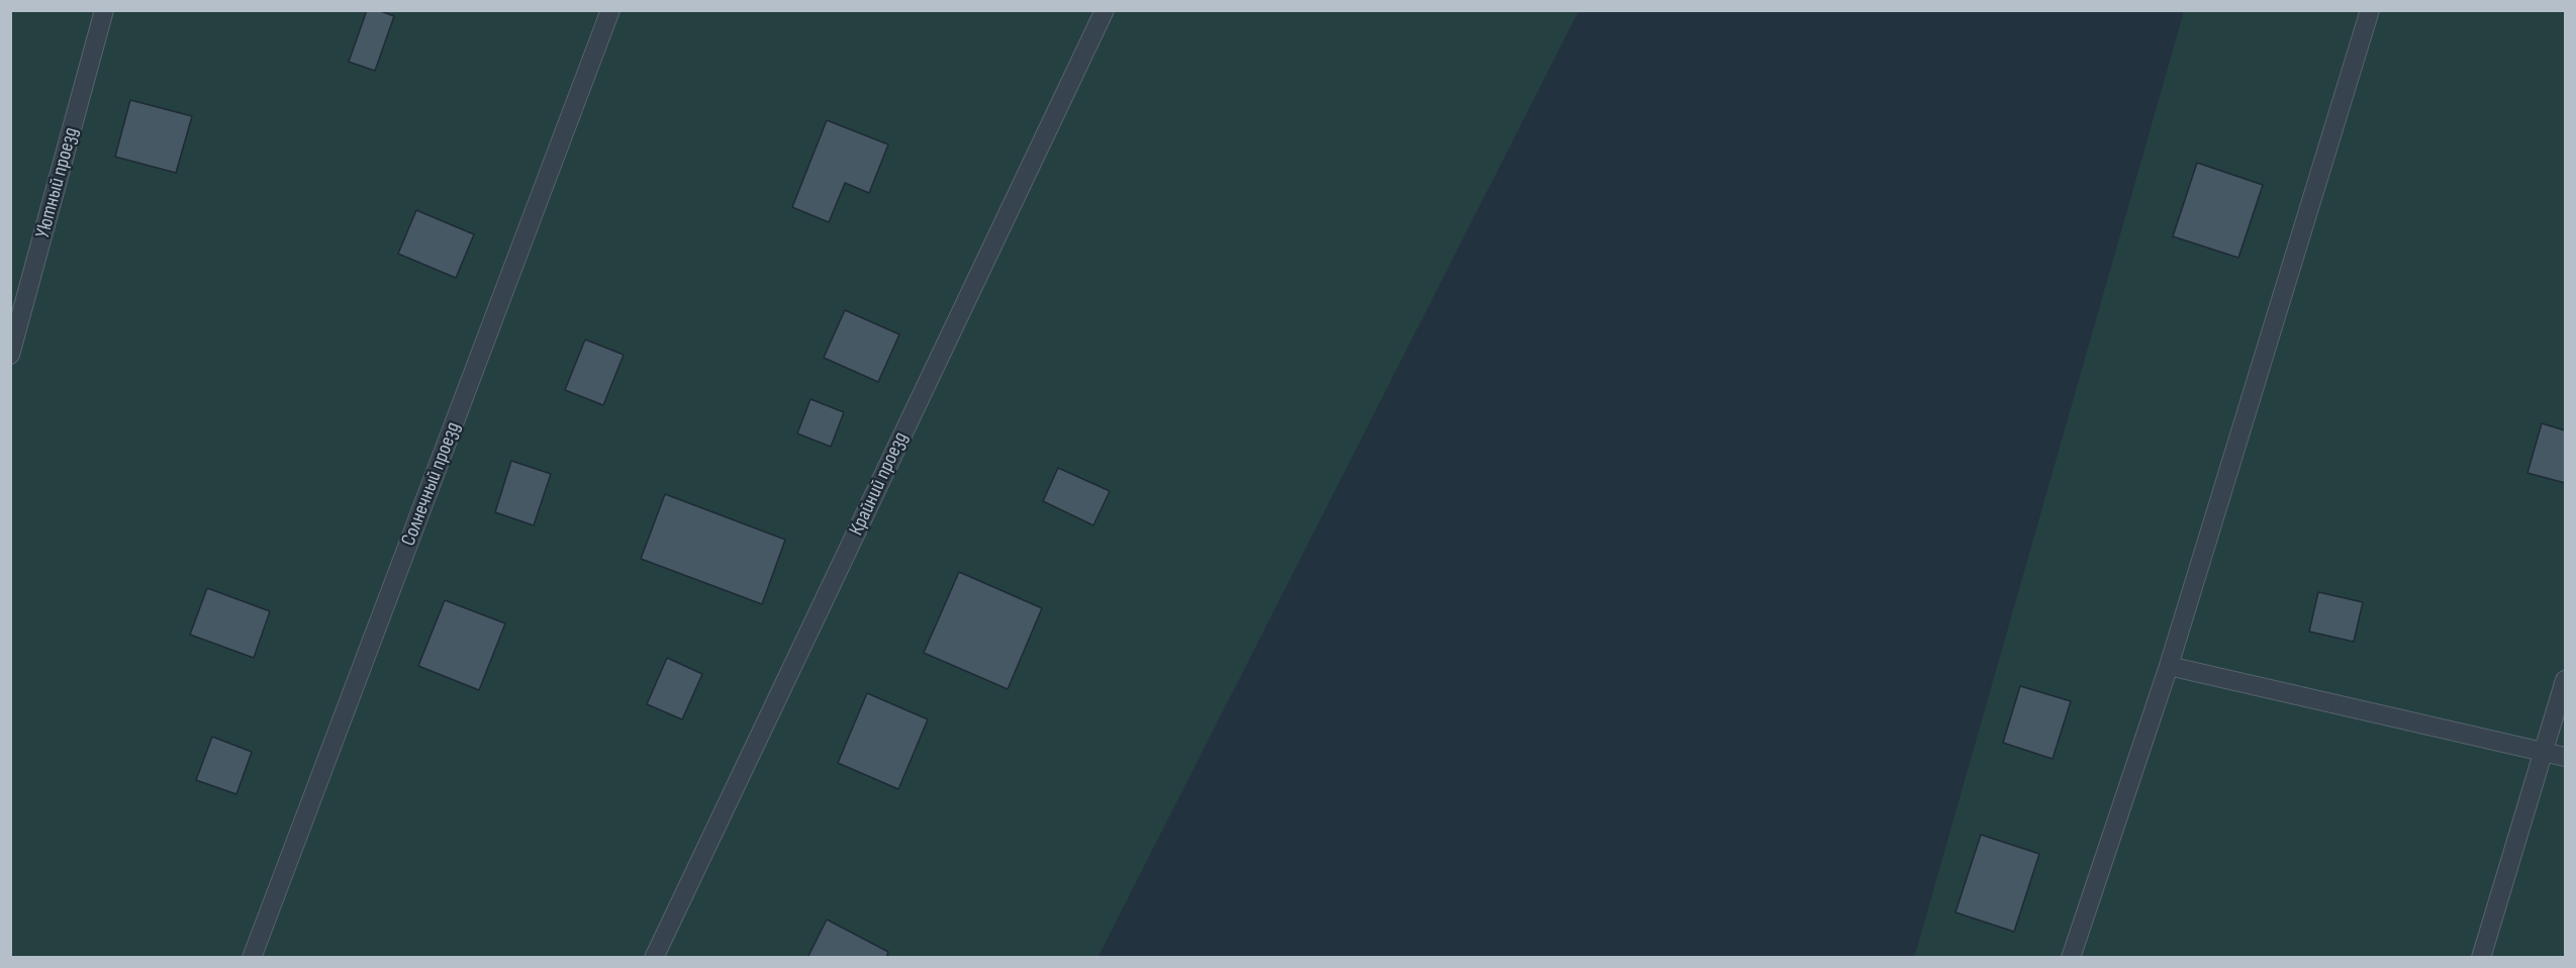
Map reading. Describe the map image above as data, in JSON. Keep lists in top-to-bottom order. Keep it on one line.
{"streets":{"lane":["Уютный проезд","Солнечный проезд","Крайний проезд"]}}
